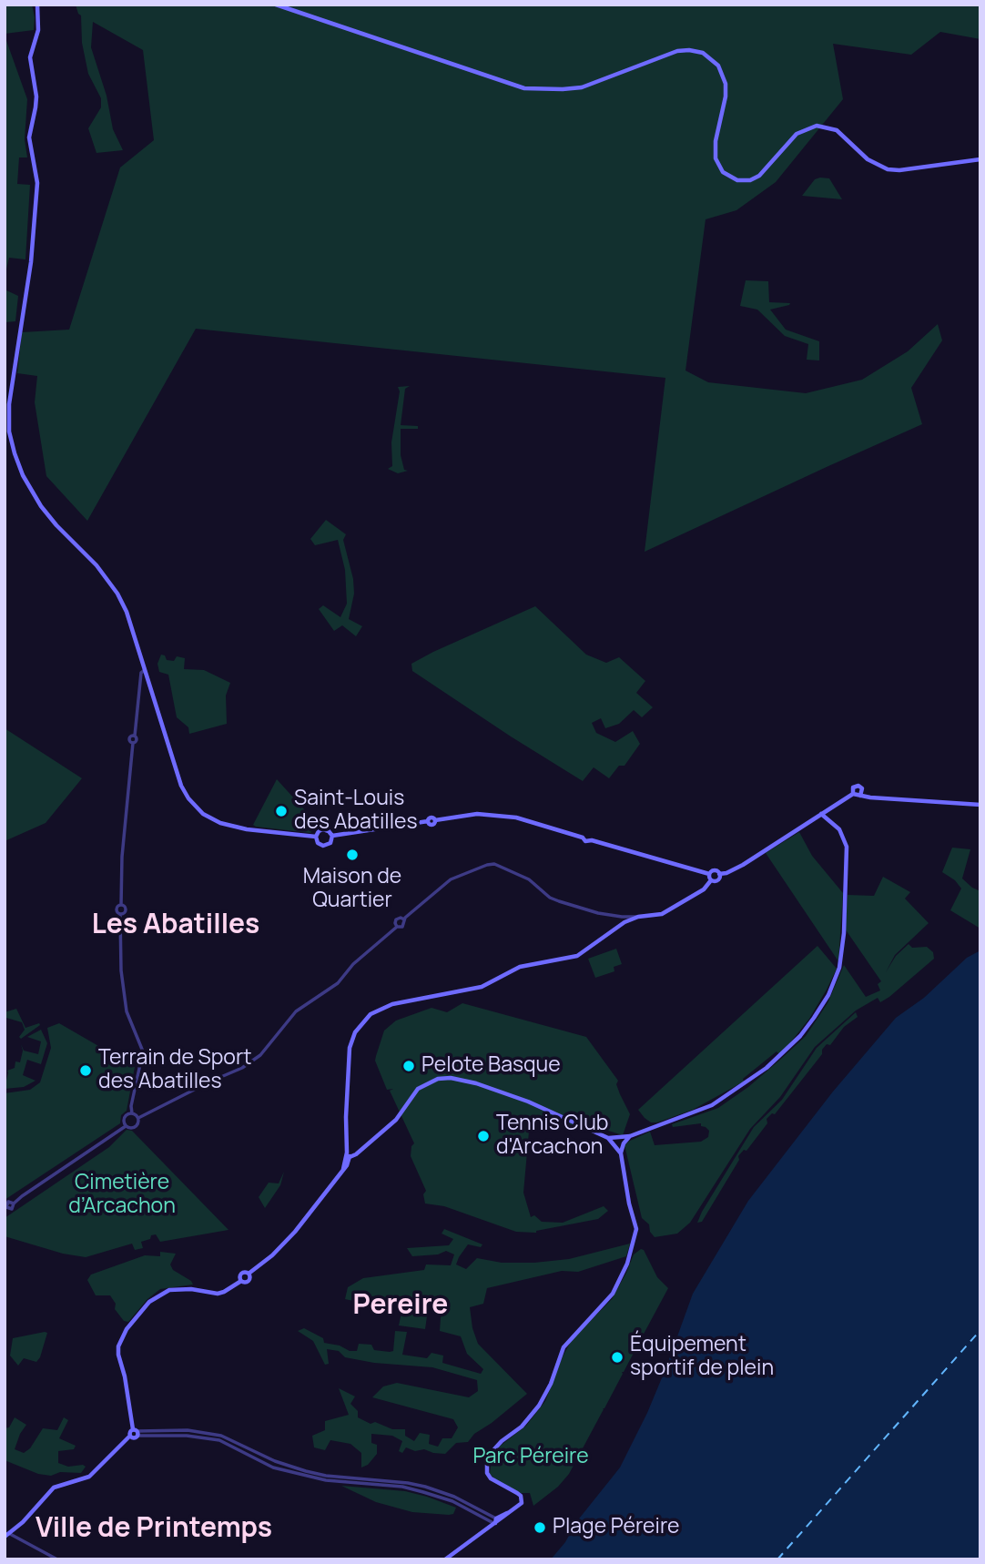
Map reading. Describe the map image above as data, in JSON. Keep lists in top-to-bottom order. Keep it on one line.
{"districts":["Les Abatilles","Pereire","Ville de Printemps"],"parks":["Cimetière d’Arcachon","Parc Péreire"],"places":["Saint-Louis des Abatilles","Maison de Quartier","Pelote Basque","Terrain de Sport des Abatilles","Tennis Club d'Arcachon","Équipement sportif de plein","Plage Péreire"]}
